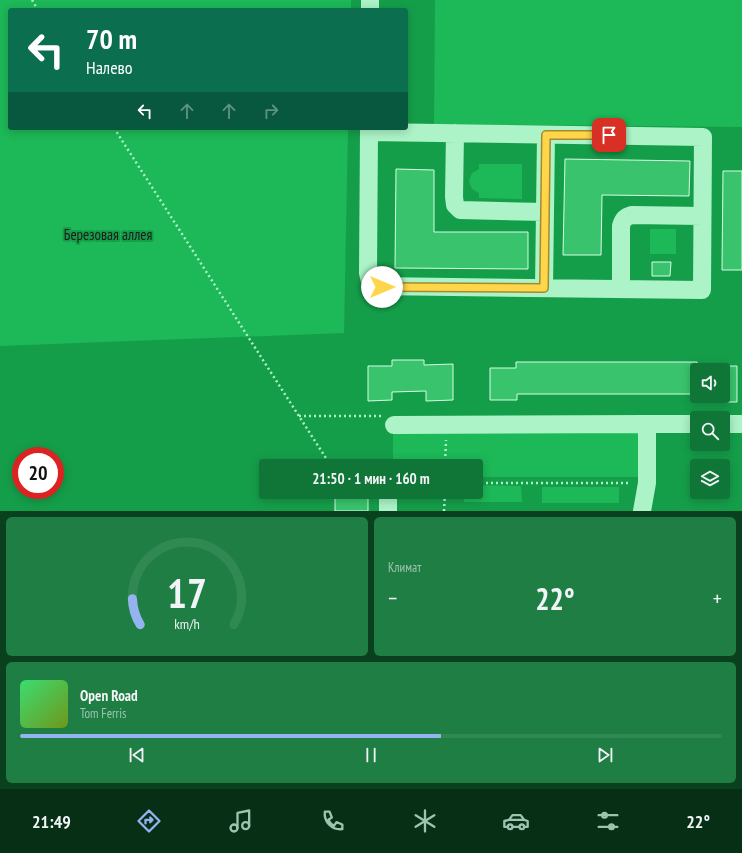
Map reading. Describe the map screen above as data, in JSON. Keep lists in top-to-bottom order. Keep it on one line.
{"parks":["Березовая аллея"],"page":{"turn":["70 m","Налево"],"limit":"20","trip":"21:50 · 1 мин · 160 m","tile":"Климат","heat":["−","22°","+"],"song":["Open Road","Tom Ferris"],"tabs":["21:49","22°"],"gauge":["17","km/h"]}}
